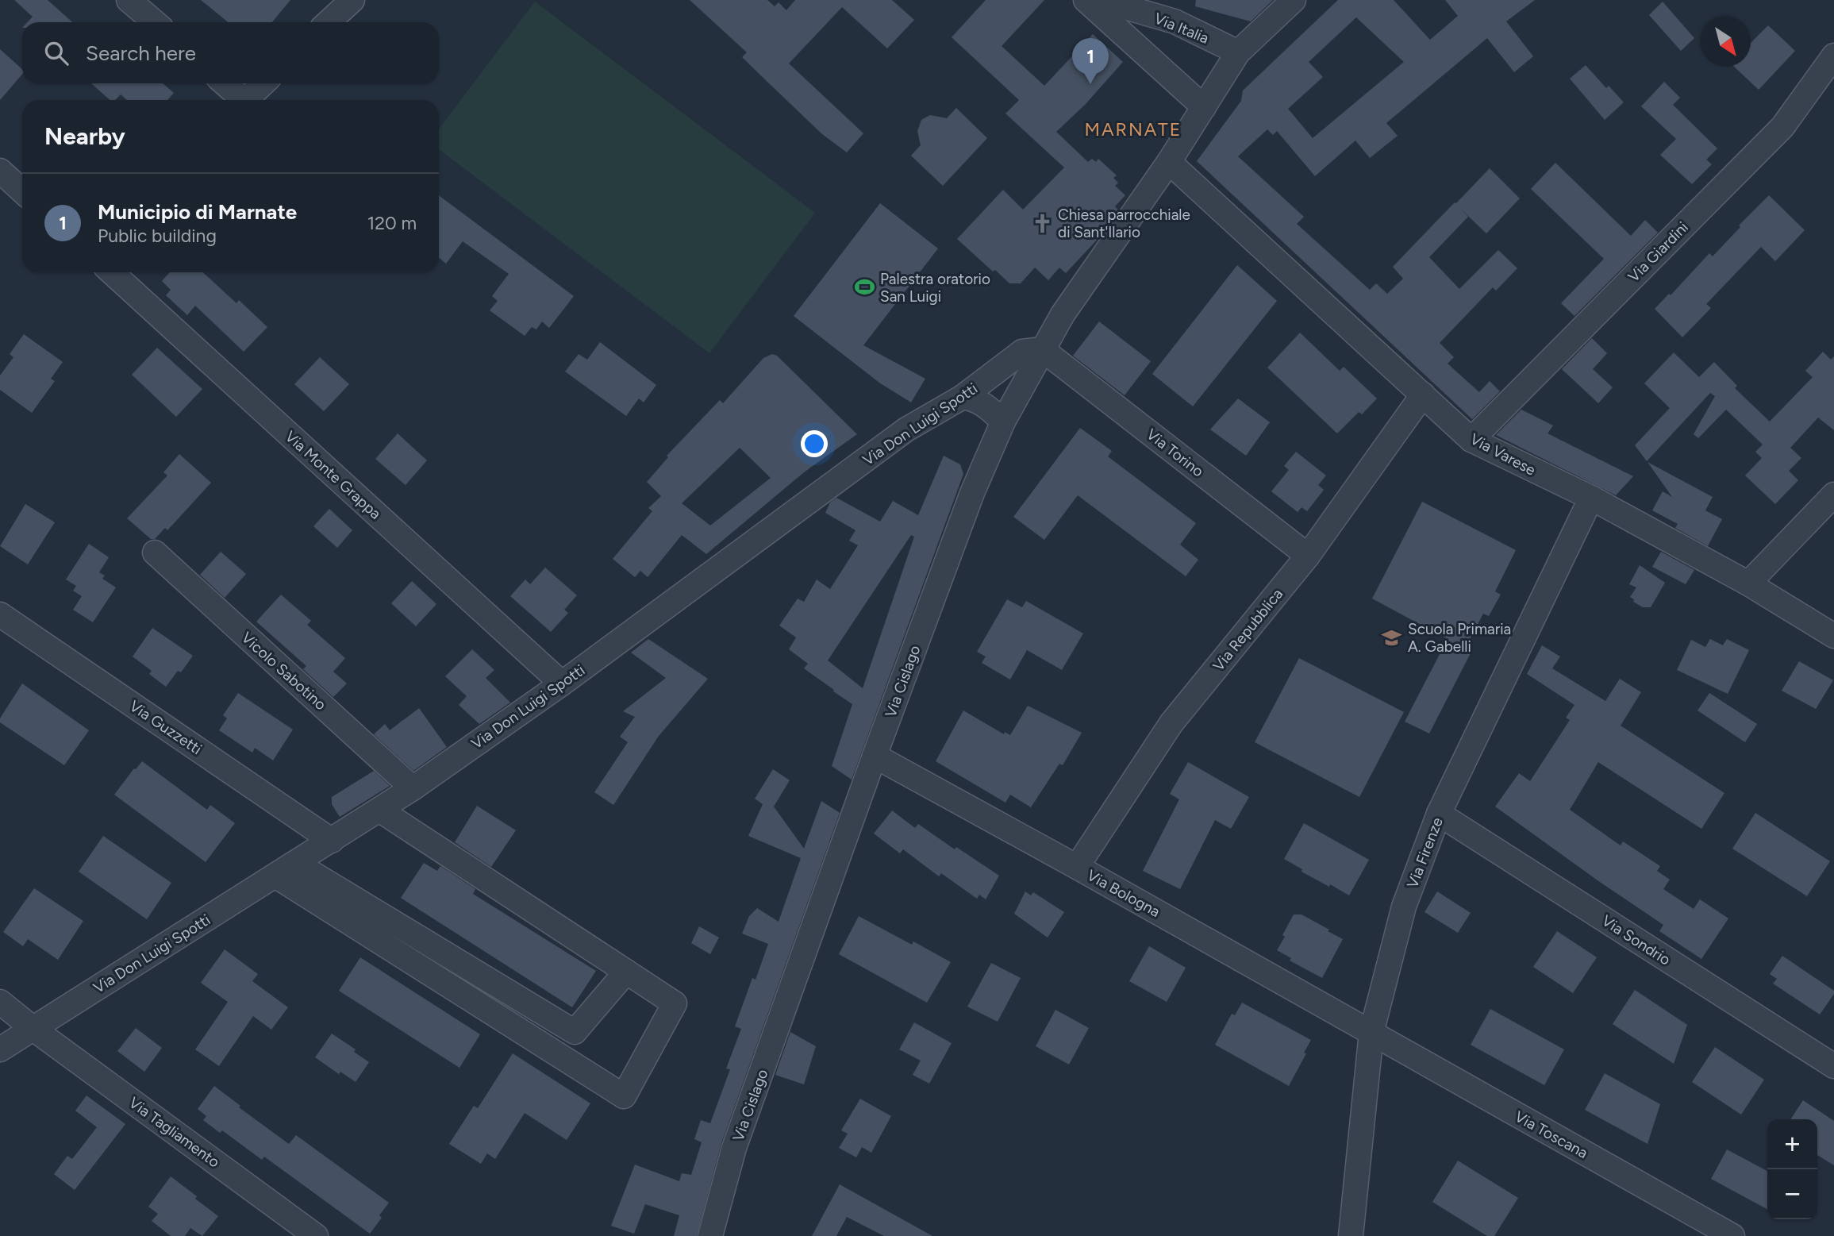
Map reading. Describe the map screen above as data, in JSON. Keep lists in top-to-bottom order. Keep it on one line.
{"streets":{"street":["Via Italia","Via Giardini","Via Don Luigi Spotti","Via Torino","Via Varese","Via Monte Grappa","Via Repubblica","Vicolo Sabotino","Via Cislago","Via Guzzetti","Via Firenze","Via Bologna","Via Sondrio","Via Tagliamento","Via Toscana"]},"crossings":[["Via Italia","Via Cislago"],["Via Giardini","Via Varese"],["Via Don Luigi Spotti","Via Torino"],["Via Don Luigi Spotti","Via Monte Grappa"],["Via Don Luigi Spotti","Vicolo Sabotino"],["Via Don Luigi Spotti","Via Cislago"],["Via Don Luigi Spotti","Via Guzzetti"],["Via Don Luigi Spotti","Via Tagliamento"],["Via Torino","Via Repubblica"],["Via Torino","Via Cislago"],["Via Varese","Via Repubblica"],["Via Varese","Via Cislago"],["Via Varese","Via Firenze"],["Via Repubblica","Via Bologna"],["Via Cislago","Via Bologna"],["Via Firenze","Via Bologna"],["Via Firenze","Via Sondrio"],["Via Firenze","Via Toscana"],["Via Bologna","Via Toscana"]],"districts":["MARNATE"],"places":{"church":["Chiesa parrocchiale di Sant'Ilario"],"sports":["Palestra oratorio San Luigi"],"school or university":["Scuola Primaria A. Gabelli"]},"north":"bottom right","page":{"search":"Search here","pins":"1","heading":"Nearby","list":[{"mark":"1","name":"Municipio di Marnate","note":"Public building","value":"120 m"}],"map_buttons":["+","−"]}}
